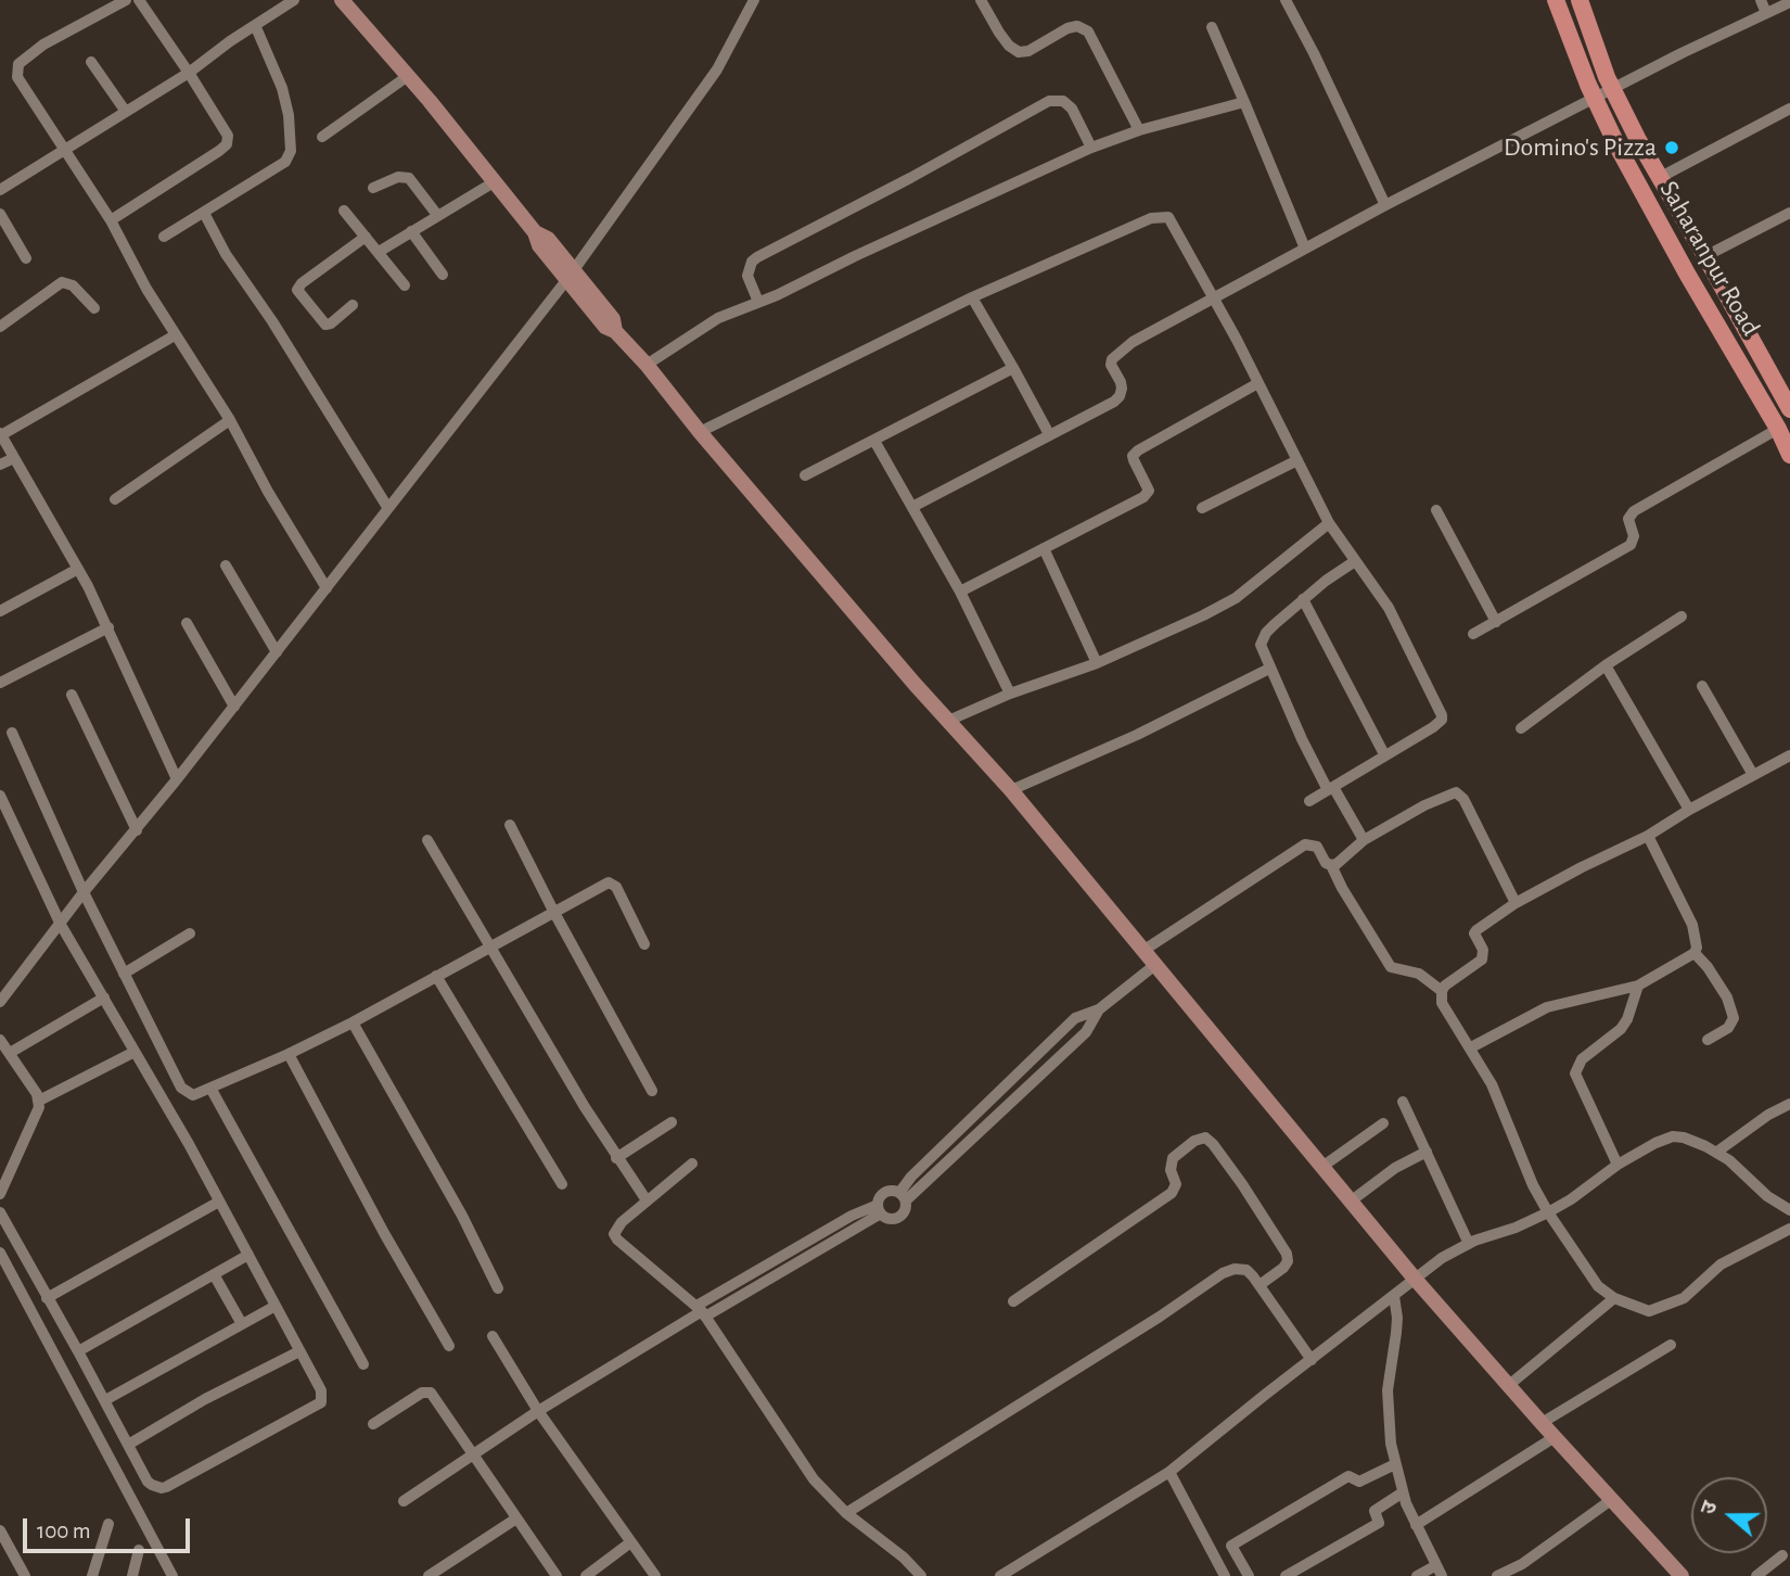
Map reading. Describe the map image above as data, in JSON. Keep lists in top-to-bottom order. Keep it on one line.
{"streets":{"main road":["Saharanpur Road"]},"places":["Domino's Pizza"],"scale_bar":"100 m","north":"left"}
